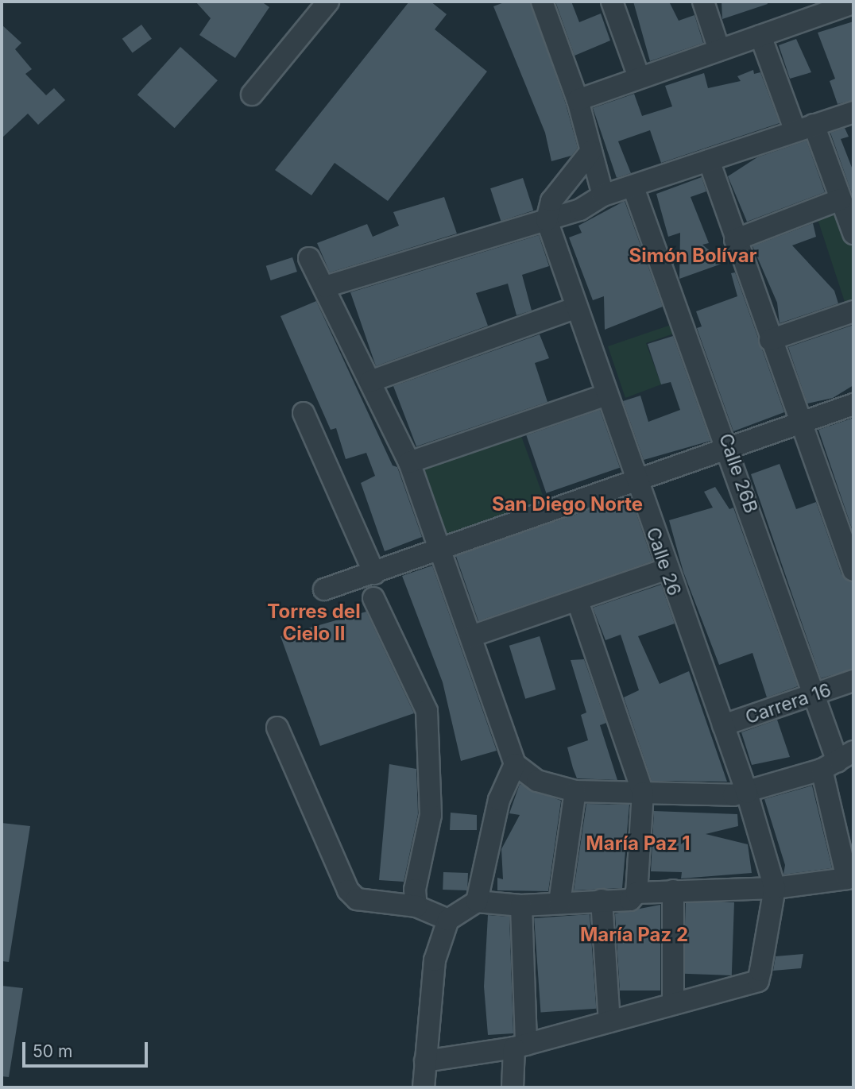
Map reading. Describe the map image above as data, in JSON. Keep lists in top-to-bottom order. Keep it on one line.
{"streets":{"street":["Calle 26B","Calle 26","Carrera 16"]},"crossings":[["Calle 26B","Calle 26"],["Calle 26B","Carrera 16"],["Calle 26","Carrera 16"]],"districts":["Simón Bolívar","San Diego Norte","Torres del Cielo II","María Paz 1","María Paz 2"],"scale_bar":"50 m"}
